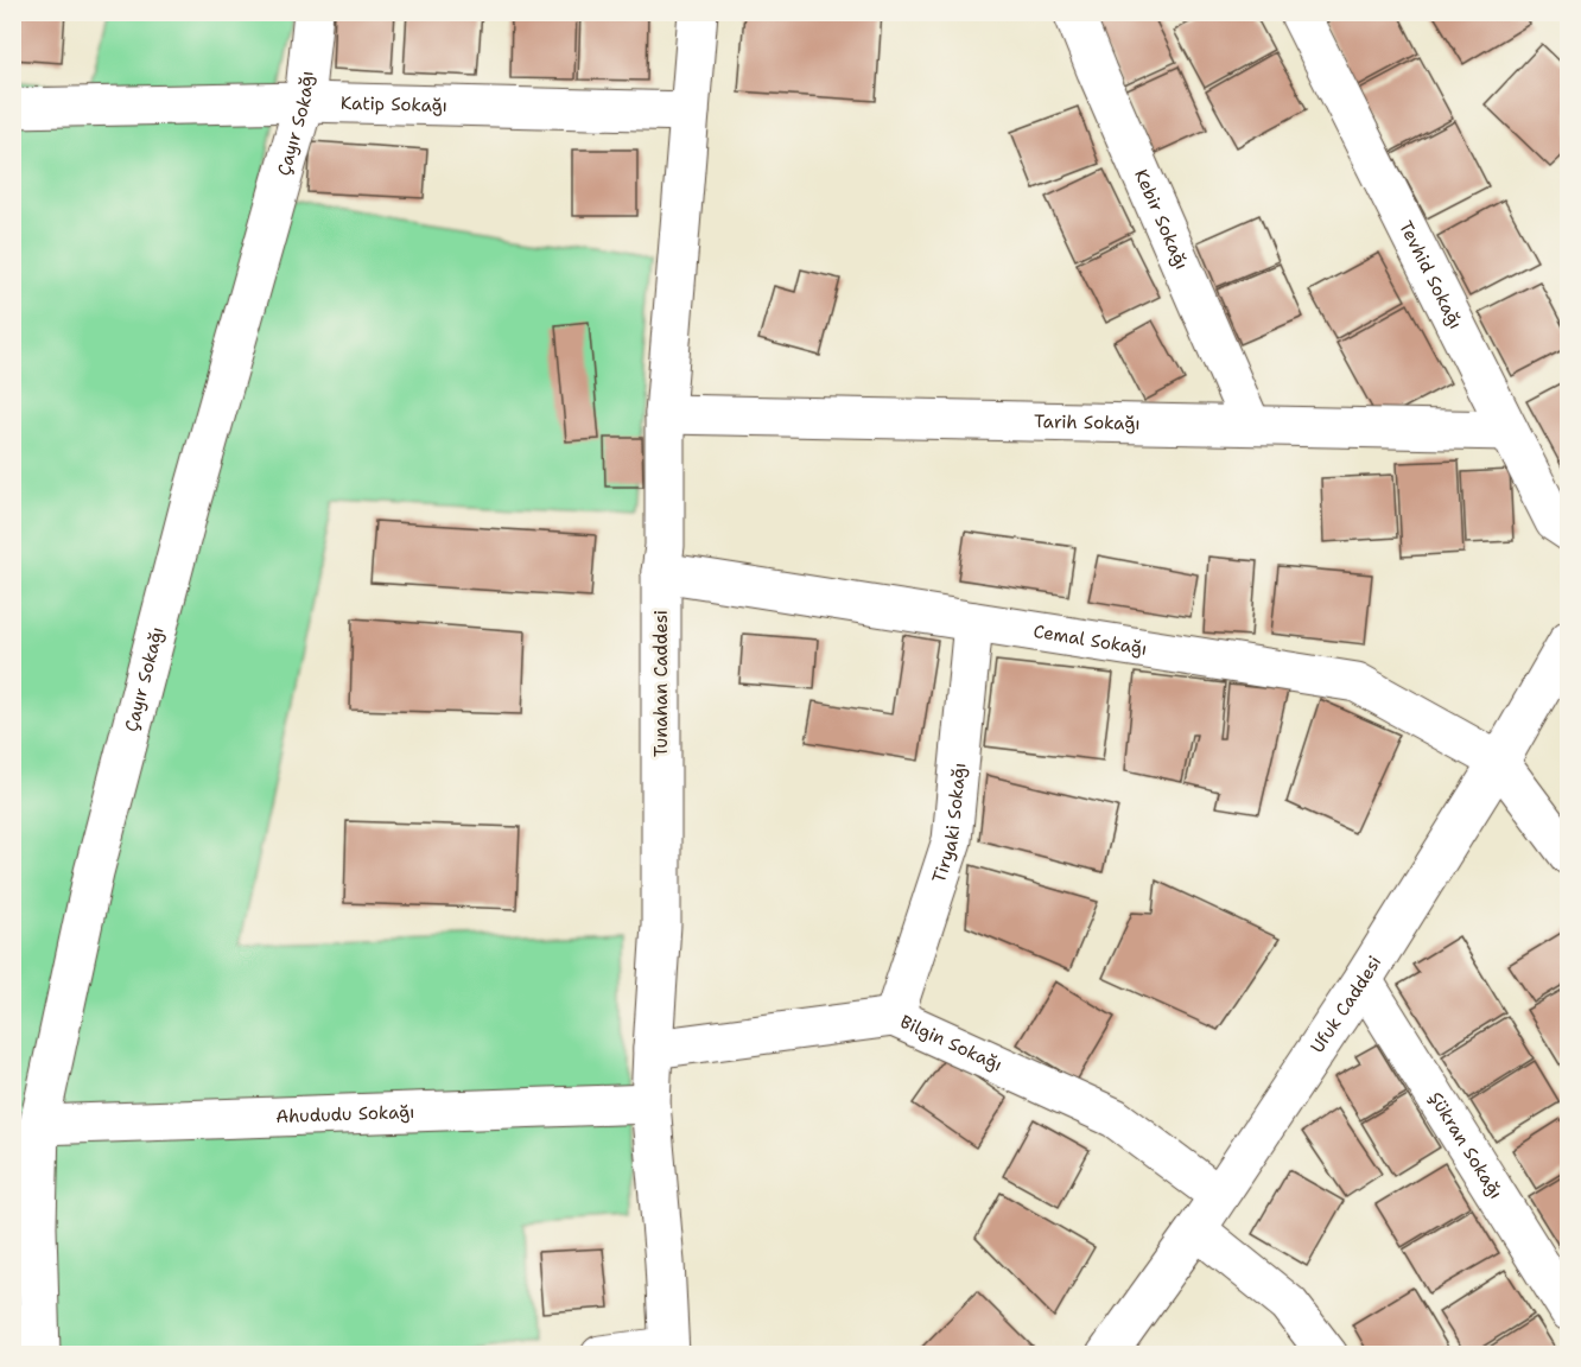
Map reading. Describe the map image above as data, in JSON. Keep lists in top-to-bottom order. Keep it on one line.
{"streets":{"street":["Katip Sokağı","Çayır Sokağı","Kebir Sokağı","Tevhid Sokağı","Tarih Sokağı","Cemal Sokağı","Tunahan Caddesi","Tiryaki Sokağı","Ufuk Caddesi","Bilgin Sokağı","Ahududu Sokağı","Şükran Sokağı"]},"crossings":[["Katip Sokağı","Çayır Sokağı"],["Katip Sokağı","Tunahan Caddesi"],["Çayır Sokağı","Ahududu Sokağı"],["Kebir Sokağı","Tarih Sokağı"],["Tevhid Sokağı","Tarih Sokağı"],["Tarih Sokağı","Tunahan Caddesi"],["Cemal Sokağı","Tunahan Caddesi"],["Cemal Sokağı","Tiryaki Sokağı"],["Cemal Sokağı","Ufuk Caddesi"],["Tunahan Caddesi","Bilgin Sokağı"],["Tunahan Caddesi","Ahududu Sokağı"],["Tiryaki Sokağı","Bilgin Sokağı"],["Ufuk Caddesi","Bilgin Sokağı"],["Ufuk Caddesi","Şükran Sokağı"]]}
